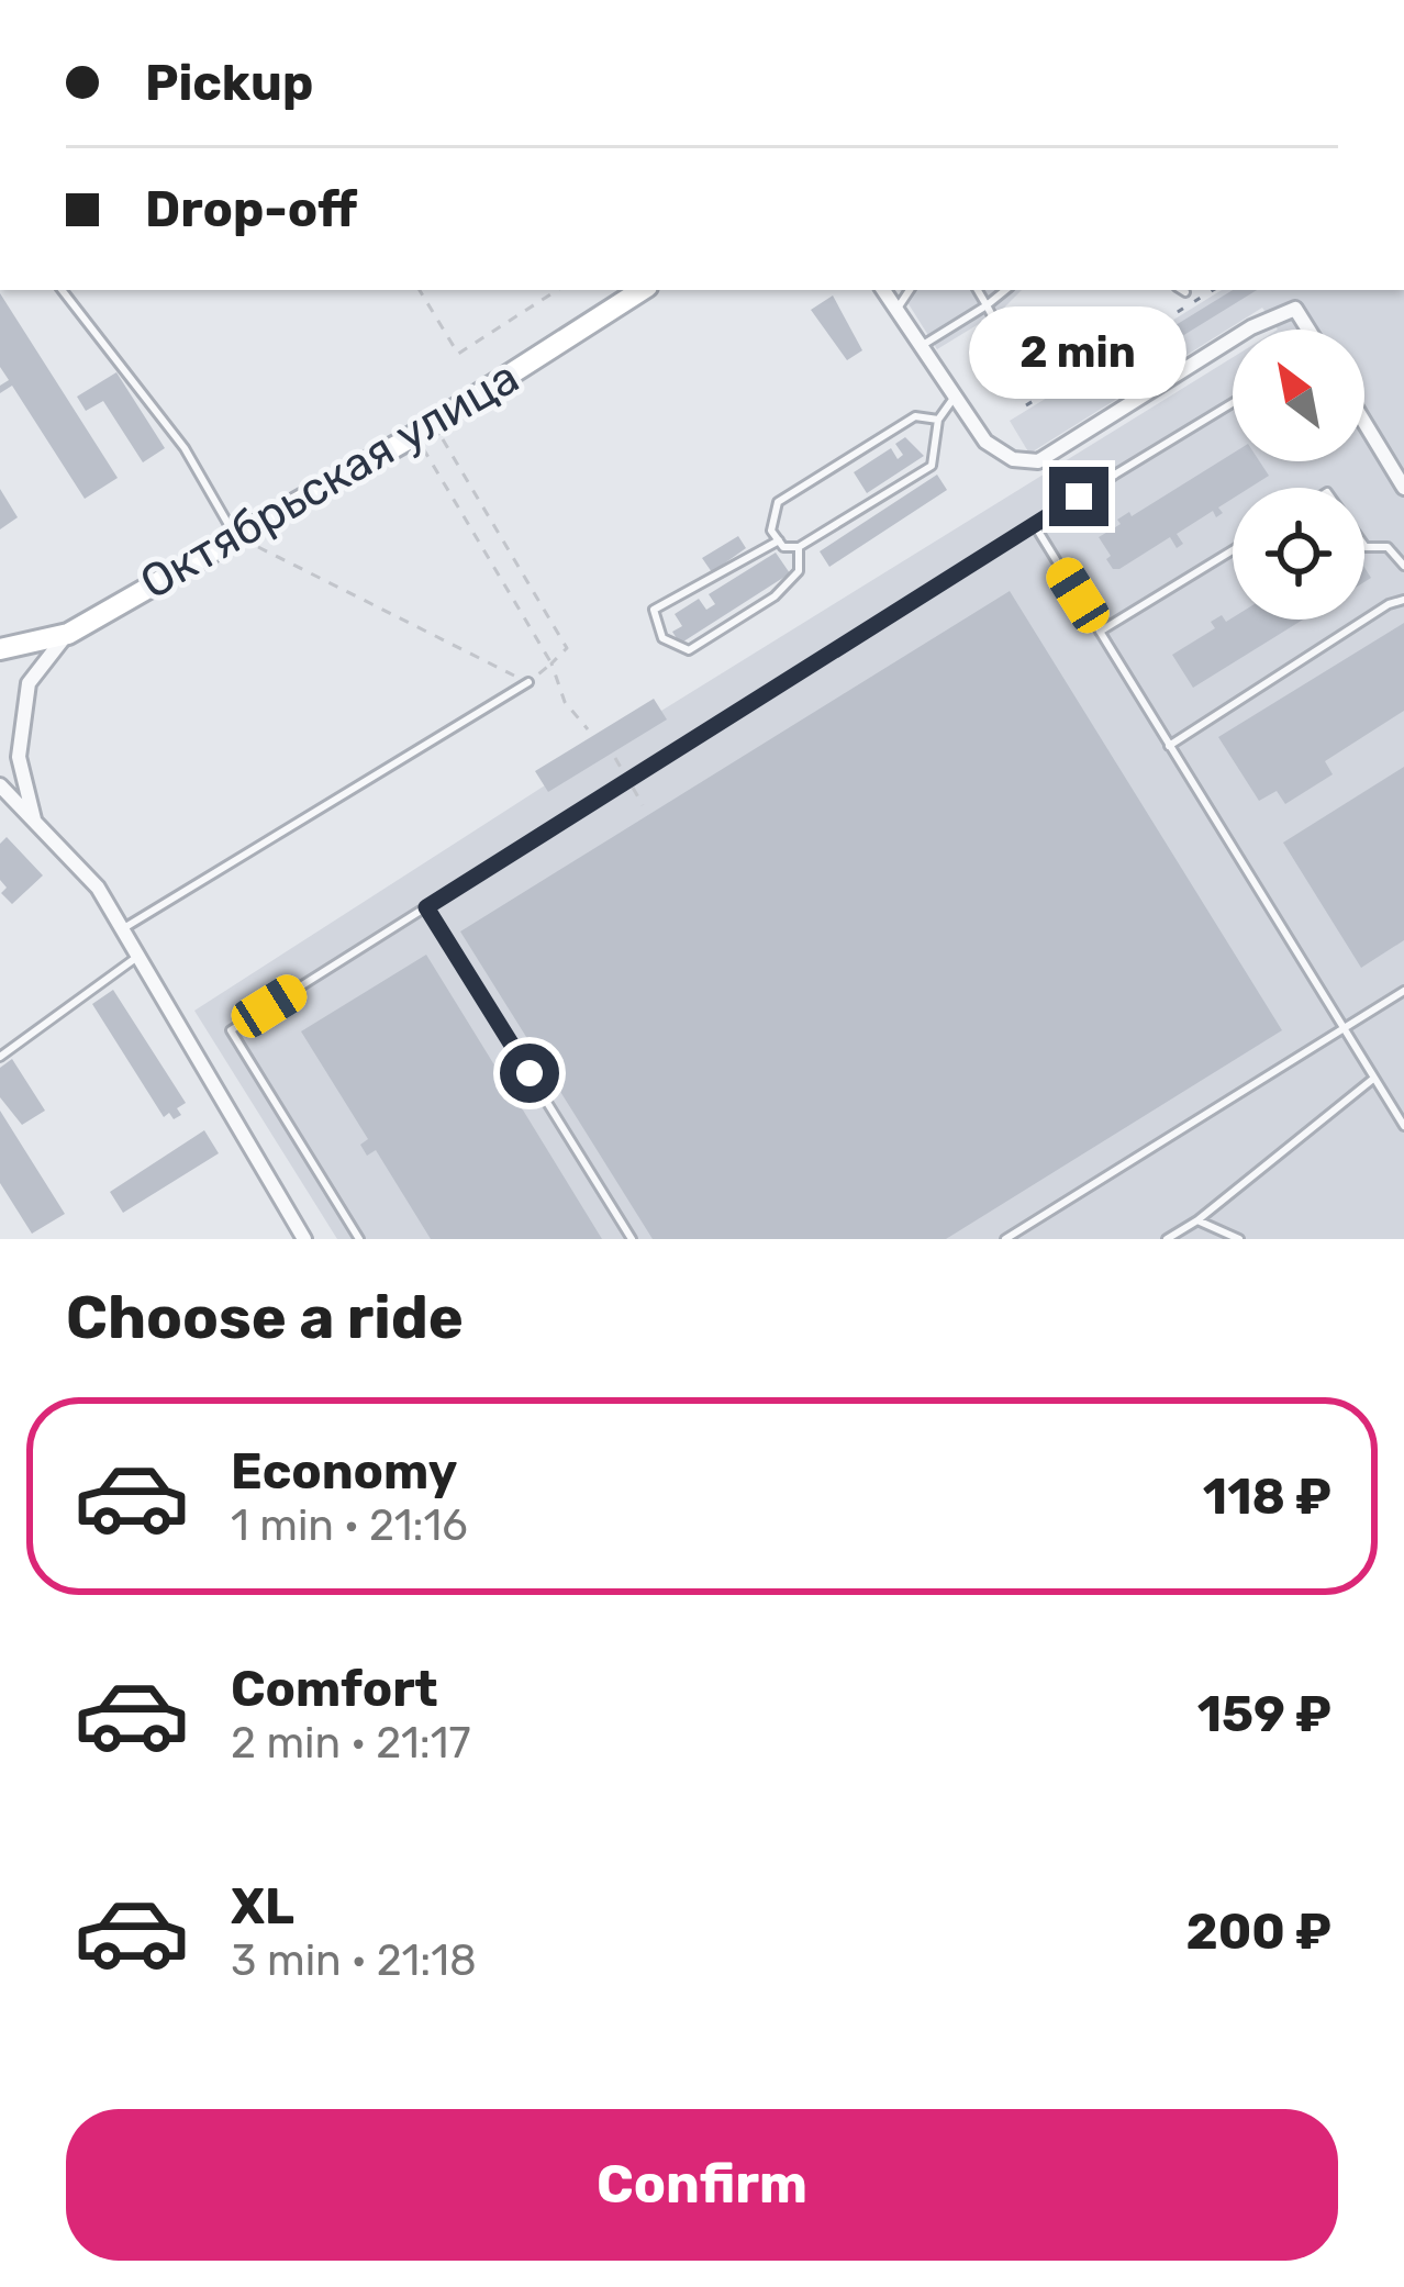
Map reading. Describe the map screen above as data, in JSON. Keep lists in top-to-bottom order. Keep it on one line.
{"streets":{"main road":["Октябрьская улица"]},"north":"top left","page":{"banner":["Pickup","Drop-off"],"bubble":"2 min","heading":"Choose a ride","list":[{"name":"Economy","note":"1 min · 21:16","value":"118 ₽"},{"name":"Comfort","note":"2 min · 21:17","value":"159 ₽"},{"name":"XL","note":"3 min · 21:18","value":"200 ₽"}],"buttons":"Confirm"}}
